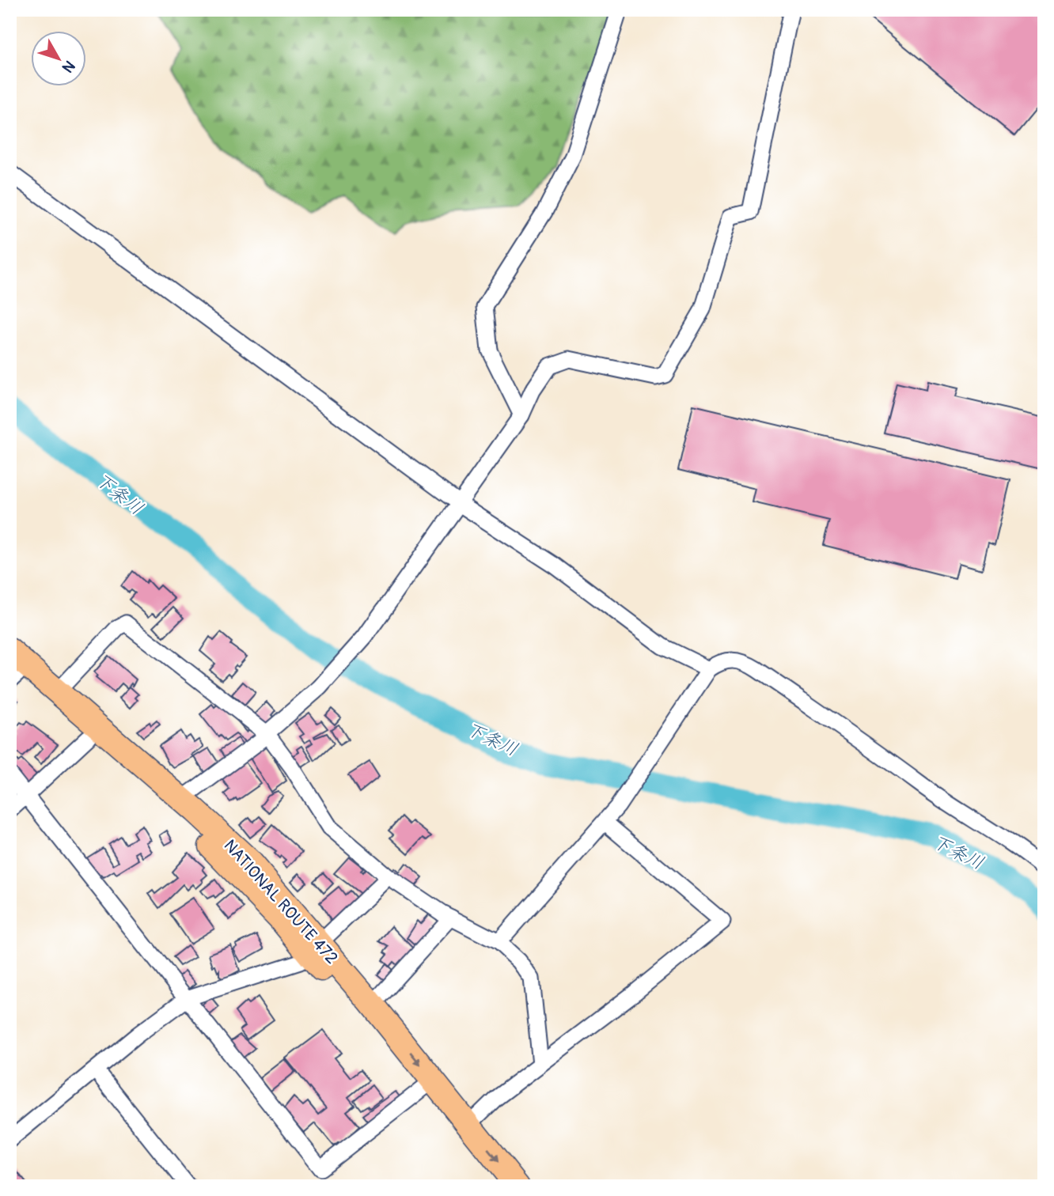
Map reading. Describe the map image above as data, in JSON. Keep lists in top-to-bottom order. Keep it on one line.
{"streets":{"highway":["NATIONAL ROUTE 472"]},"water":["下条川"],"north":"bottom right"}
